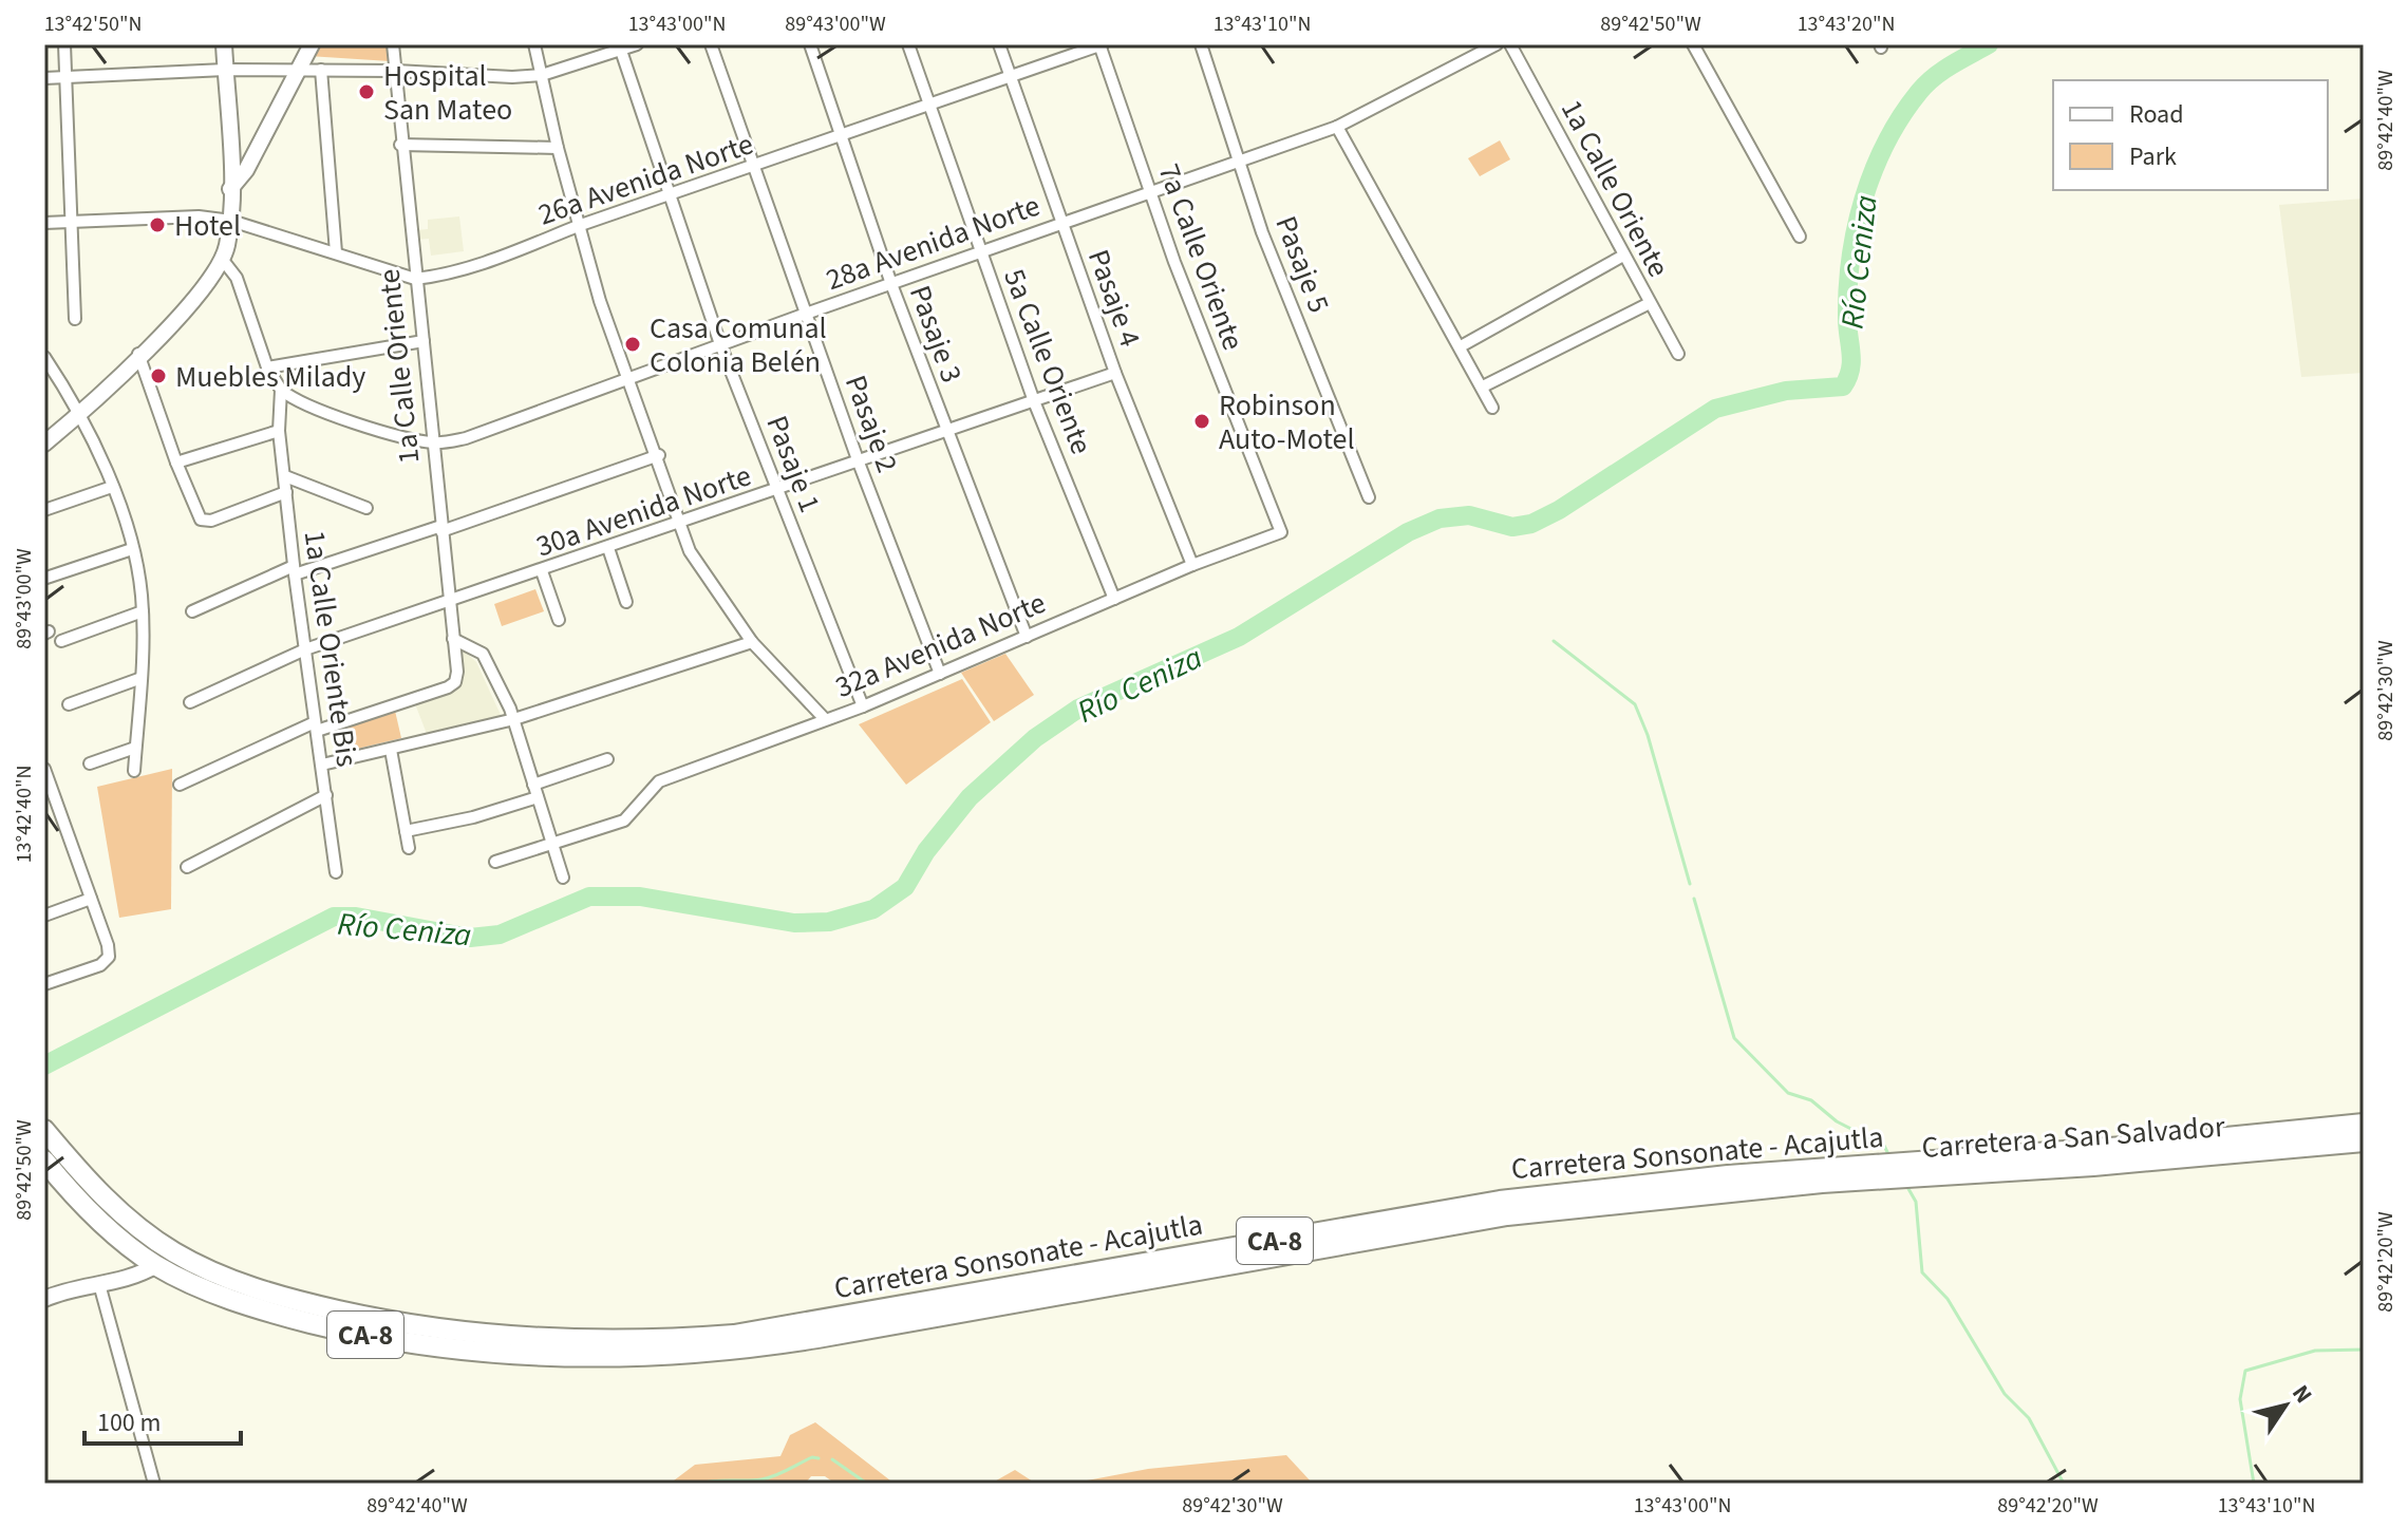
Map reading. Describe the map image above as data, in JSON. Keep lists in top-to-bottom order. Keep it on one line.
{"streets":{"highway":["Carretera a San Salvador","Carretera Sonsonate - Acajutla","CA-8"],"street":["26a Avenida Norte","1a Calle Oriente","28a Avenida Norte","7a Calle Oriente","Pasaje 5","Pasaje 4","Pasaje 3","5a Calle Oriente","Pasaje 2","Pasaje 1","30a Avenida Norte","32a Avenida Norte","1a Calle Oriente Bis"]},"crossings":[["26a Avenida Norte","1a Calle Oriente"],["26a Avenida Norte","7a Calle Oriente"],["26a Avenida Norte","Pasaje 4"],["26a Avenida Norte","Pasaje 3"],["26a Avenida Norte","5a Calle Oriente"],["26a Avenida Norte","Pasaje 2"],["26a Avenida Norte","Pasaje 1"],["1a Calle Oriente","28a Avenida Norte"],["1a Calle Oriente","30a Avenida Norte"],["1a Calle Oriente","1a Calle Oriente Bis"],["28a Avenida Norte","7a Calle Oriente"],["28a Avenida Norte","Pasaje 5"],["28a Avenida Norte","Pasaje 4"],["28a Avenida Norte","Pasaje 3"],["28a Avenida Norte","5a Calle Oriente"],["28a Avenida Norte","Pasaje 2"],["28a Avenida Norte","Pasaje 1"],["28a Avenida Norte","1a Calle Oriente Bis"],["7a Calle Oriente","32a Avenida Norte"],["Pasaje 4","30a Avenida Norte"],["Pasaje 4","32a Avenida Norte"],["Pasaje 3","30a Avenida Norte"],["Pasaje 3","32a Avenida Norte"],["5a Calle Oriente","30a Avenida Norte"],["5a Calle Oriente","32a Avenida Norte"],["Pasaje 2","30a Avenida Norte"],["Pasaje 2","32a Avenida Norte"],["Pasaje 1","30a Avenida Norte"],["Pasaje 1","32a Avenida Norte"],["30a Avenida Norte","1a Calle Oriente Bis"],["Carretera a San Salvador","CA-8"]],"water":["Río Ceniza"],"places":["Hospital San Mateo","Hotel","Casa Comunal Colonia Belén","Muebles Milady","Robinson Auto-Motel"],"legend":["Road","Park"],"scale_bar":"100 m","north":"top right","coordinates":["13°42'50\"N","13°43'00\"N","89°43'00\"W","13°43'10\"N","89°42'50\"W","13°43'20\"N","89°42'40\"W","89°42'30\"W","13°42'40\"N","89°42'20\"W"]}
